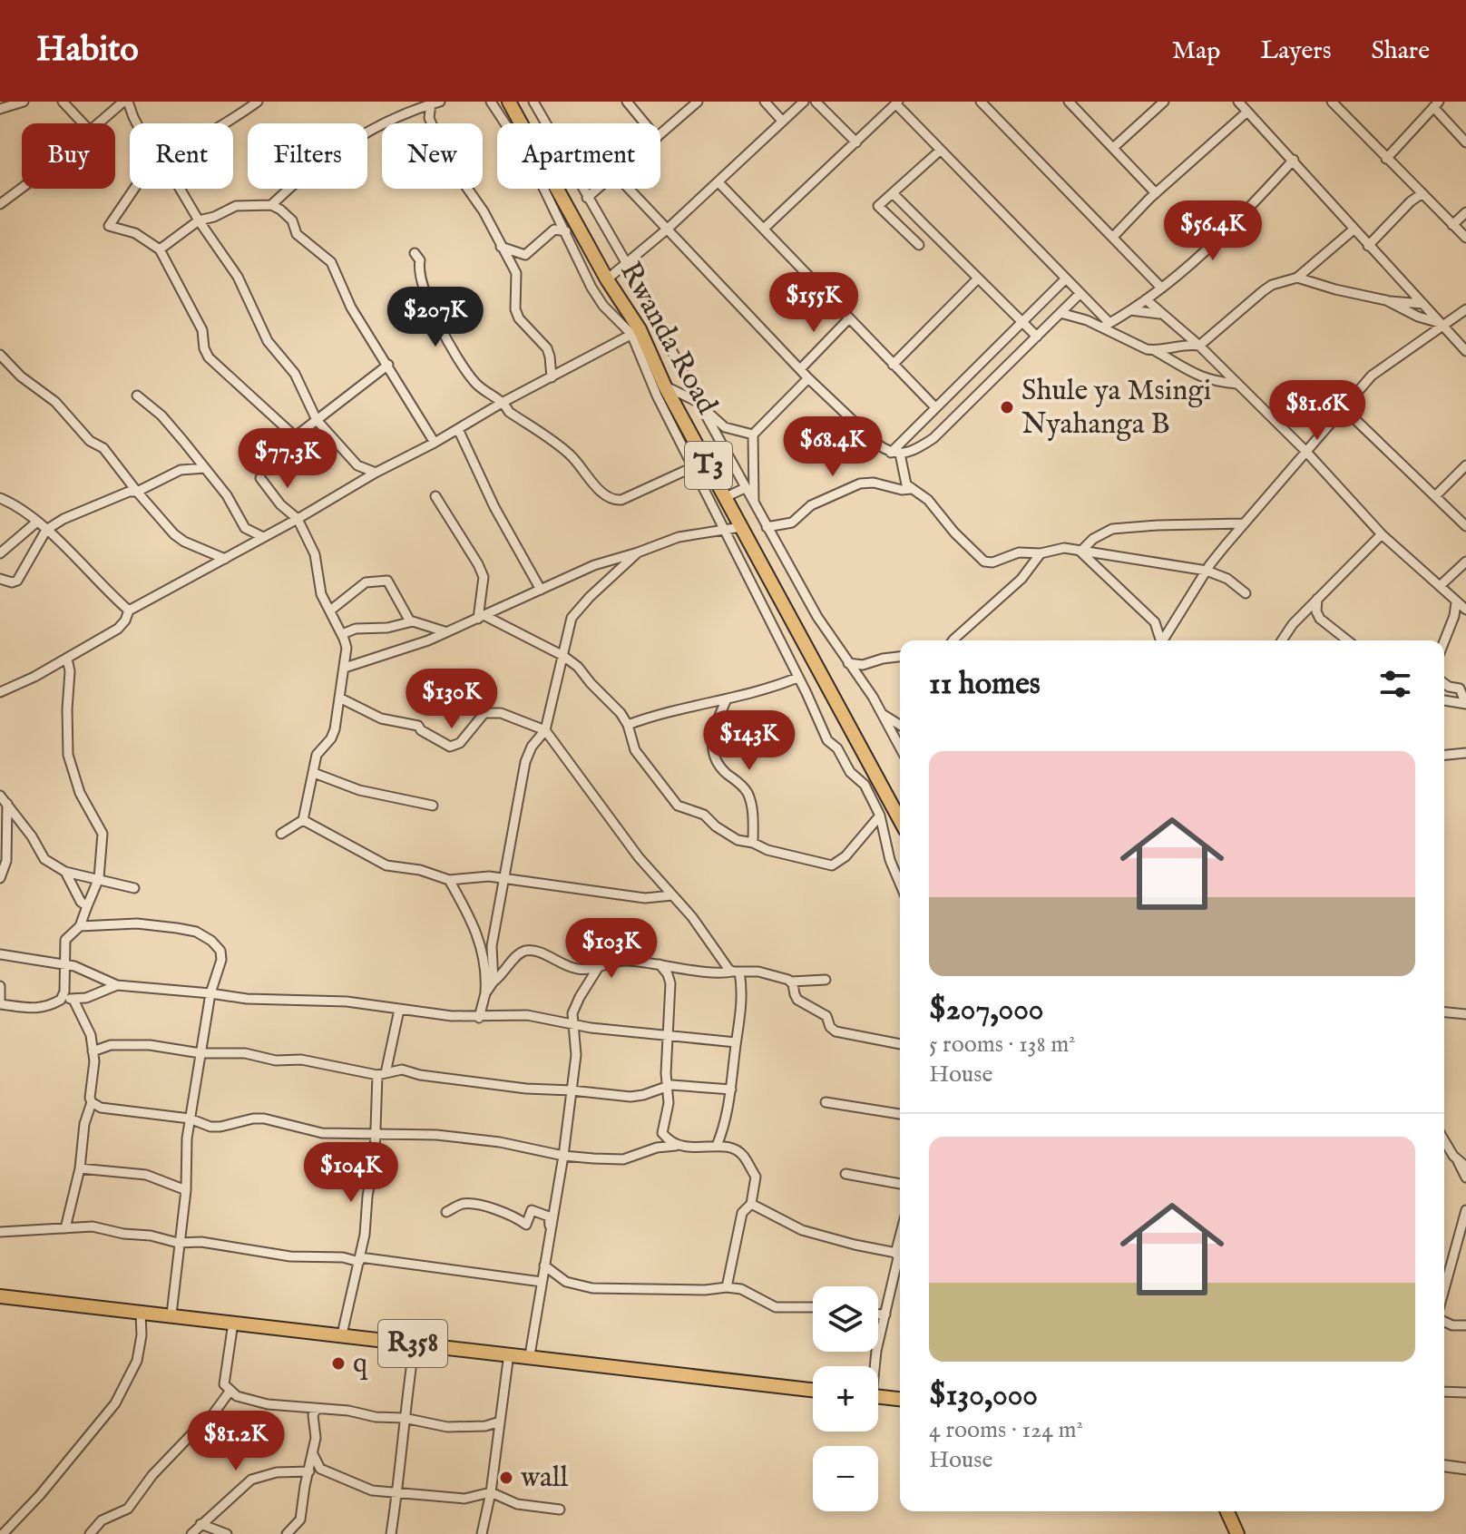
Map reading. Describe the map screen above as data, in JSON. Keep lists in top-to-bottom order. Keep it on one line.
{"streets":{"main road":["Rwanda Road","T3","R358"]},"places":["Shule ya Msingi Nyahanga B","q","wall"],"page":{"header":"Habito","nav":["Map","Layers","Share"],"chip":["Buy","Rent","Filters","New","Apartment"],"price":["$56.4K","$155K","$207K","$81.6K","$68.4K","$77.3K","$130K","$143K","$103K","$104K","$81.2K"],"heading":"11 homes","list":[{"name":"$207,000","note":"5 rooms · 138 m² · House"},{"name":"$130,000","note":"4 rooms · 124 m² · House"}],"map_buttons":["+","−"]}}
